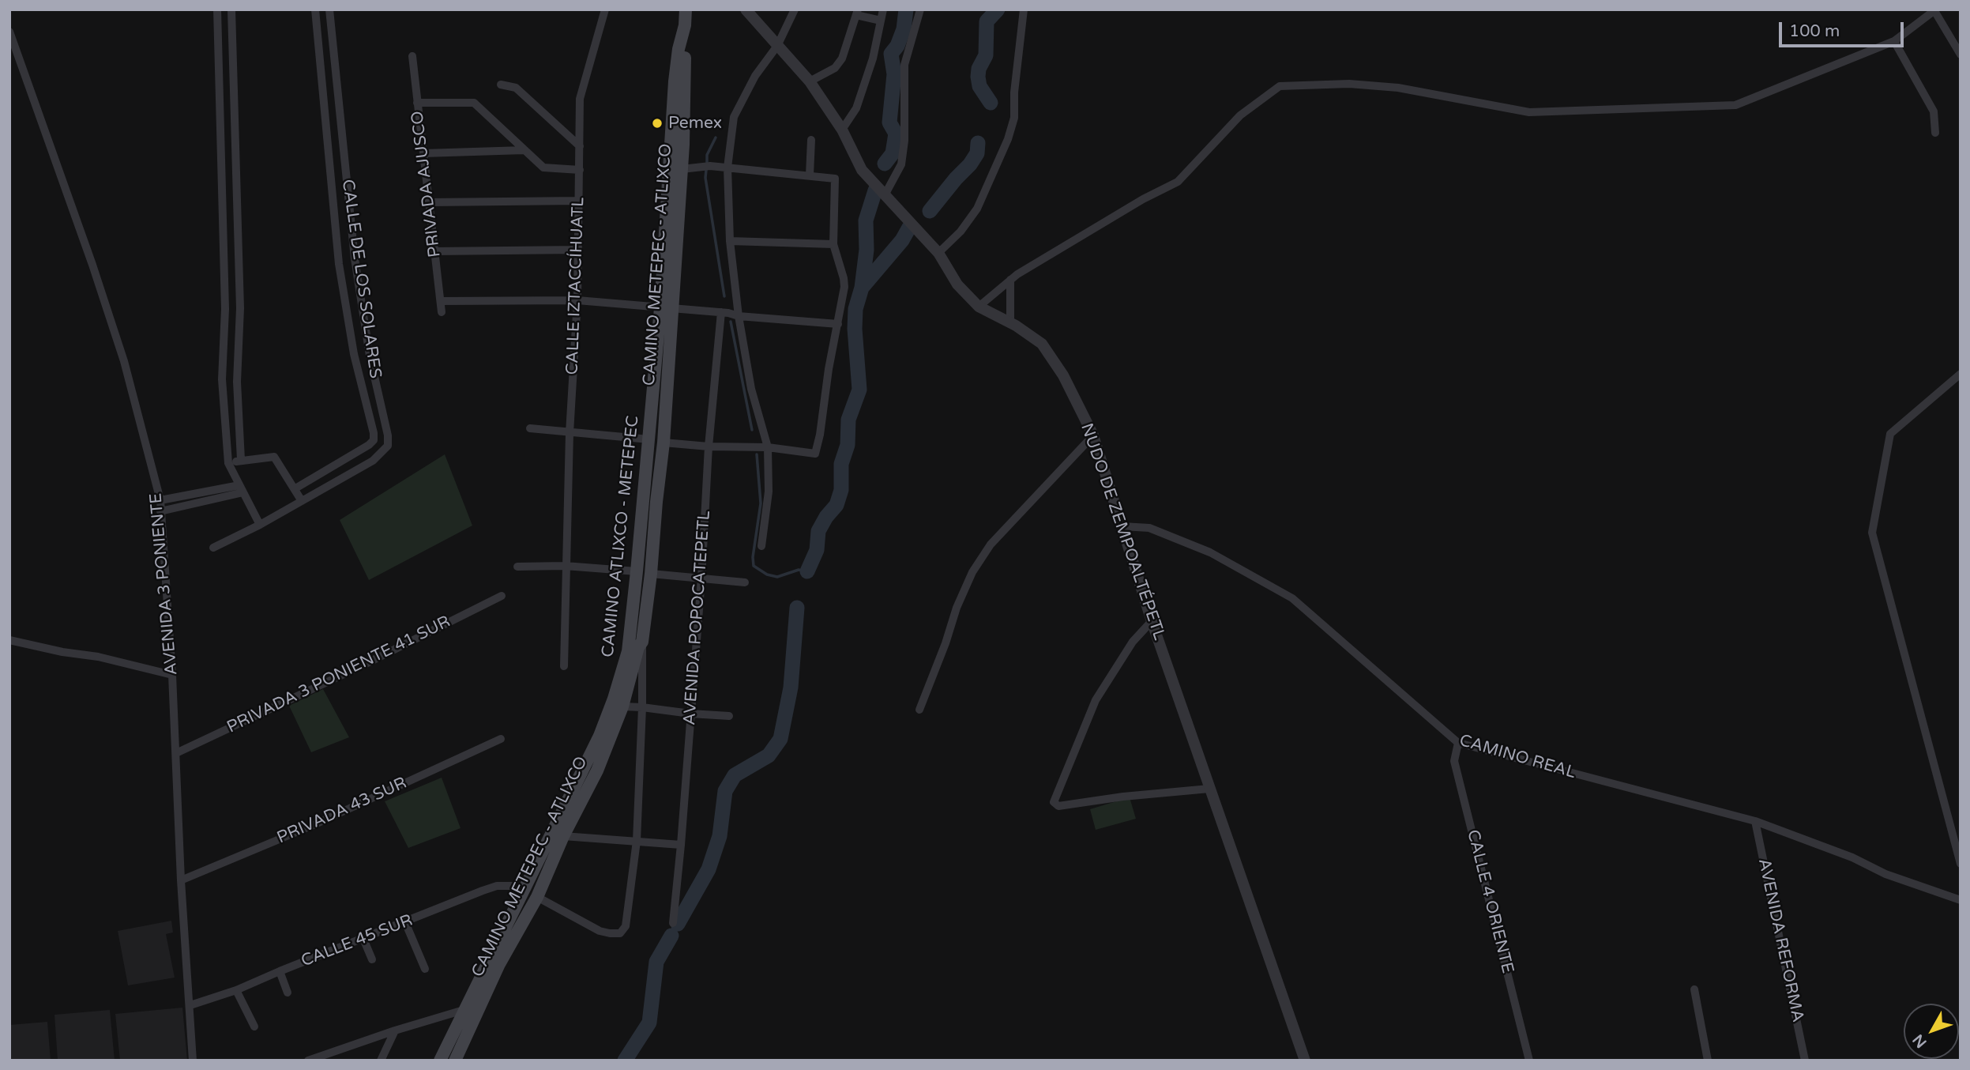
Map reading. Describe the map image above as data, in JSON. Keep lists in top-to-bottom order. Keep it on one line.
{"streets":{"main road":["CAMINO METEPEC - ATLIXCO","CAMINO ATLIXCO - METEPEC"],"street":["PRIVADA AJUSCO","CALLE DE LOS SOLARES","CALLE IZTACCÍHUATL","NUDO DE ZEMPOALTÉPETL","AVENIDA 3 PONIENTE","AVENIDA POPOCATEPETL","PRIVADA 3 PONIENTE 41 SUR","CAMINO REAL","PRIVADA 43 SUR","CALLE 4 ORIENTE","AVENIDA REFORMA","CALLE 45 SUR"]},"crossings":[["CAMINO METEPEC - ATLIXCO","CAMINO ATLIXCO - METEPEC"],["NUDO DE ZEMPOALTÉPETL","CAMINO REAL"],["CAMINO ATLIXCO - METEPEC","CALLE 45 SUR"],["AVENIDA 3 PONIENTE","PRIVADA 3 PONIENTE 41 SUR"],["AVENIDA 3 PONIENTE","PRIVADA 43 SUR"],["AVENIDA 3 PONIENTE","CALLE 45 SUR"],["CAMINO REAL","CALLE 4 ORIENTE"],["CAMINO REAL","AVENIDA REFORMA"]],"places":["Pemex"],"scale_bar":"100 m","north":"bottom left"}
